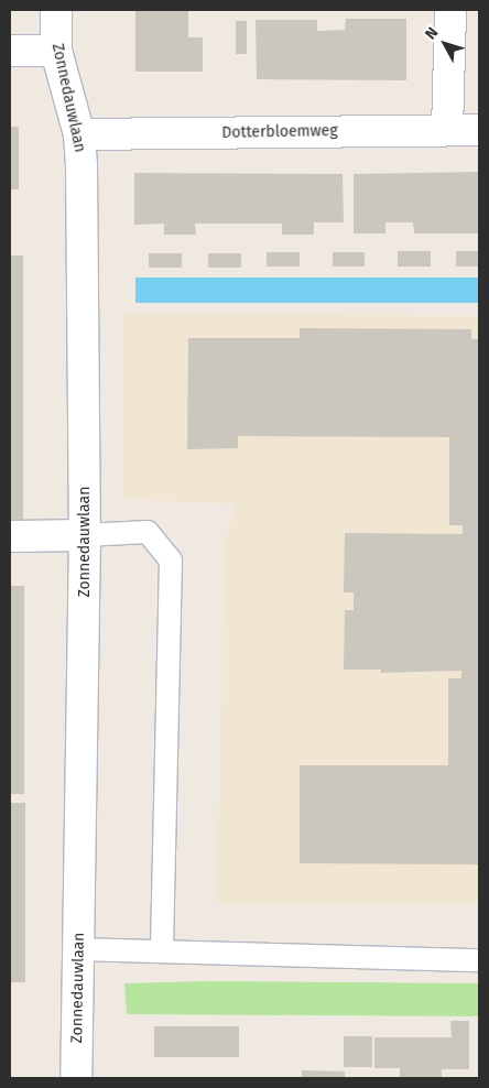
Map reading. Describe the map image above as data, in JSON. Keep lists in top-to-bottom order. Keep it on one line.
{"streets":{"street":["Zonnedauwlaan","Dotterbloemweg"]},"crossings":[["Zonnedauwlaan","Dotterbloemweg"]],"north":"top left"}
